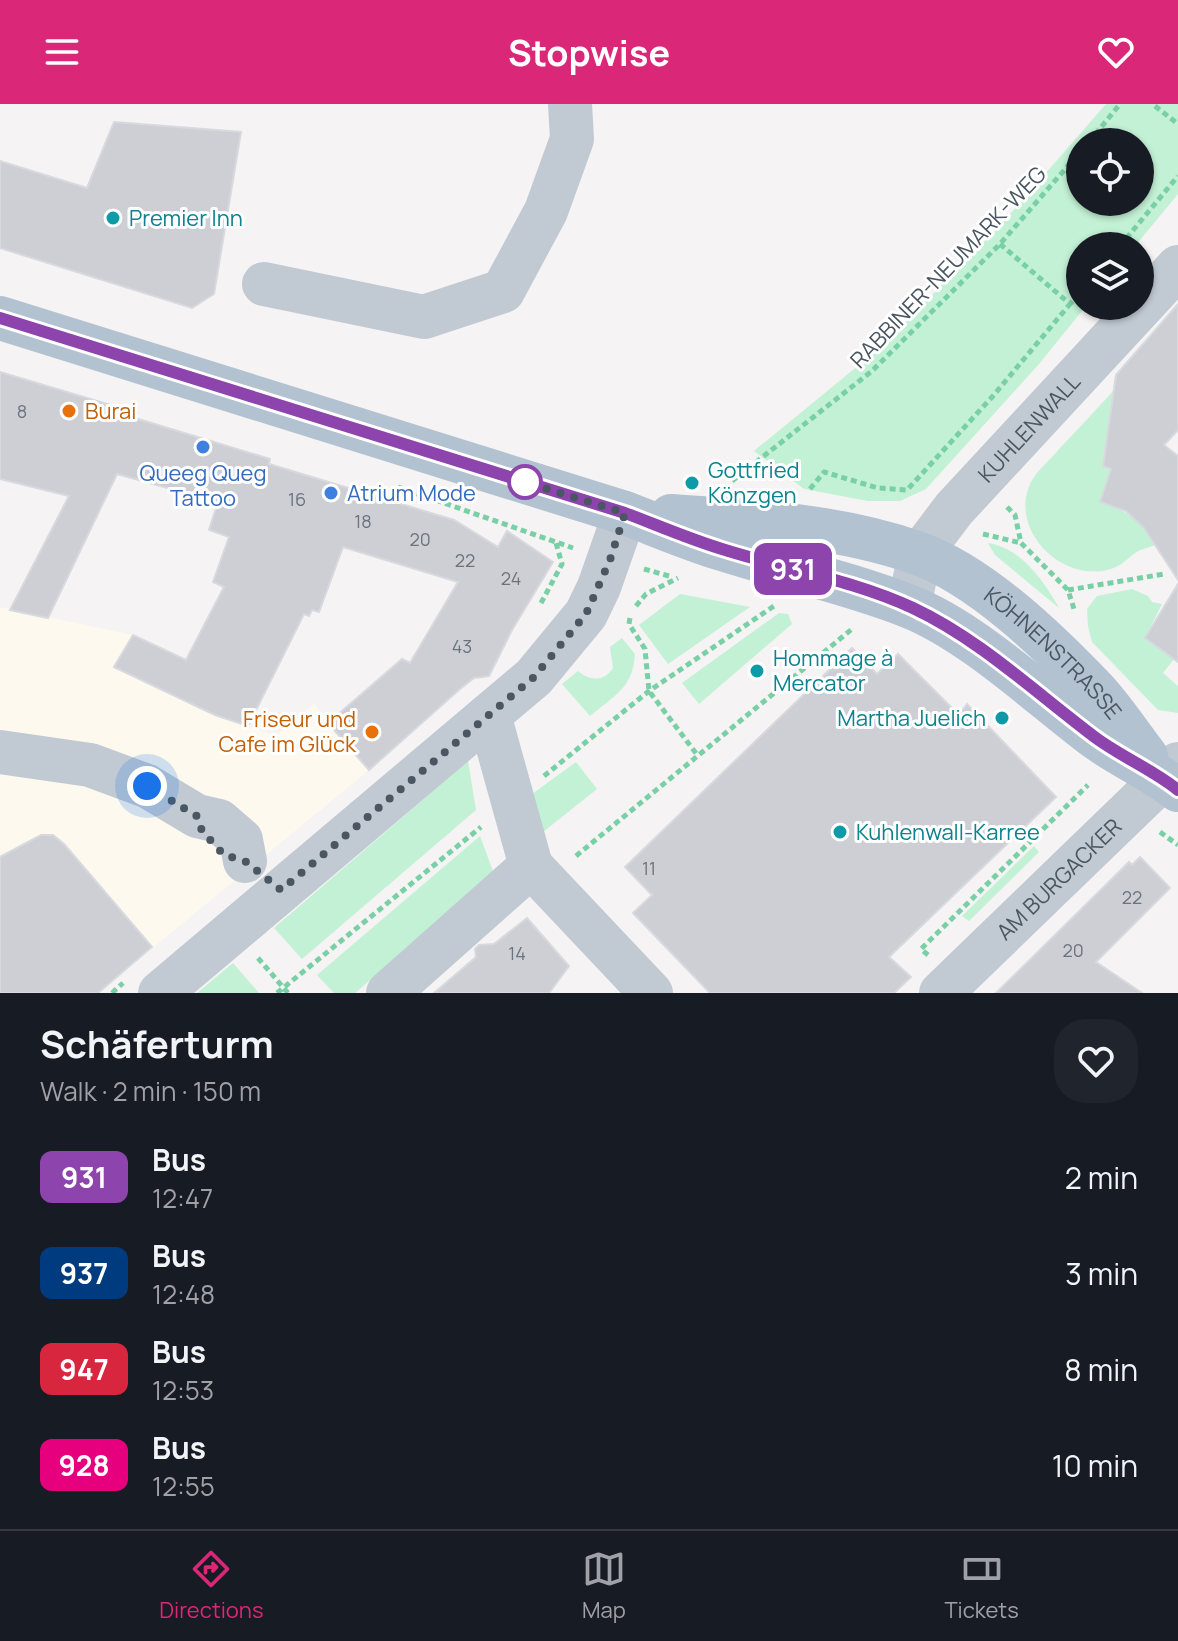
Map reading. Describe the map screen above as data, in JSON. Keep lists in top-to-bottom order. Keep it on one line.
{"streets":{"main road":["KÖHNENSTRASSE"],"street":["KUHLENWALL","AM BURGACKER"],"path":["RABBINER-NEUMARK-WEG"]},"crossings":[["KUHLENWALL","KÖHNENSTRASSE"],["KÖHNENSTRASSE","AM BURGACKER"]],"places":["Premier Inn","Burai","Queeg Queg Tattoo","Gottfried Könzgen","Atrium Mode","Hommage à Mercator","Martha Juelich","Friseur und Cafe im Glück","Kuhlenwall-Karree"],"lines":["bus line 931"],"house_numbers":["8","16","18","20","22","24","43","11","22","20","14"],"page":{"header":"Stopwise","on_map":"931","heading":["Schäferturm","Walk · 2 min · 150 m"],"list":[{"mark":"931","name":"Bus","note":"12:47","value":"2 min"},{"mark":"937","name":"Bus","note":"12:48","value":"3 min"},{"mark":"947","name":"Bus","note":"12:53","value":"8 min"},{"mark":"928","name":"Bus","note":"12:55","value":"10 min"}],"tabs":["Directions","Map","Tickets"]}}
